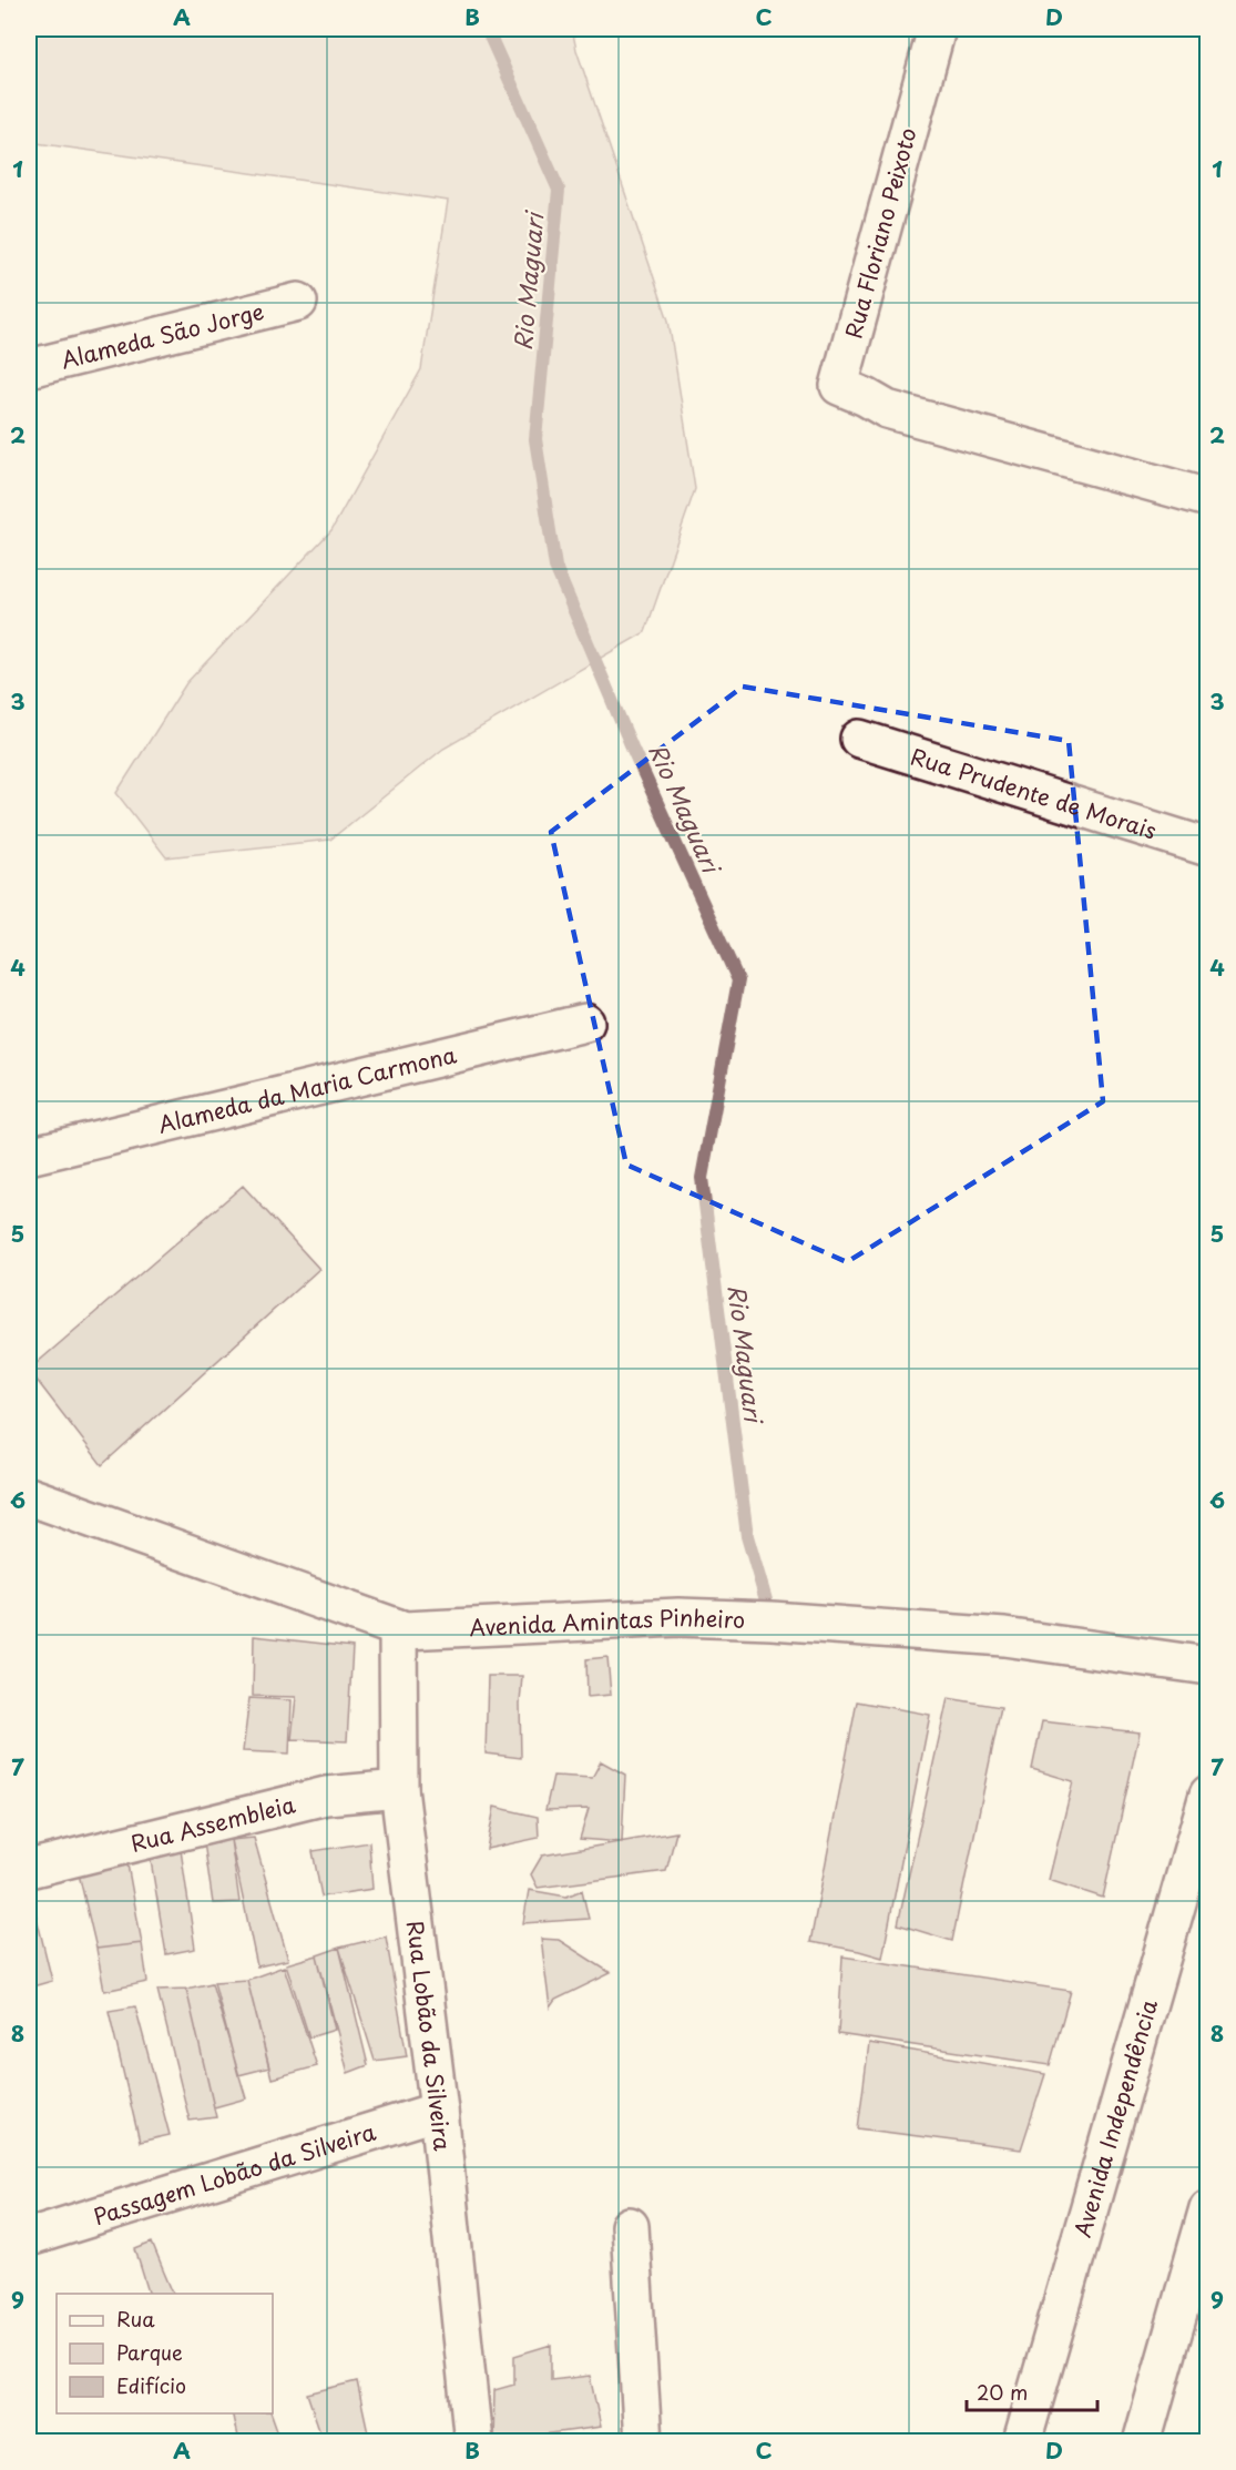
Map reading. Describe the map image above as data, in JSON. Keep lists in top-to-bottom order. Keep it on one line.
{"streets":{"street":["Rua Floriano Peixoto","Alameda São Jorge","Rua Prudente de Morais","Alameda da Maria Carmona","Avenida Amintas Pinheiro","Rua Assembleia","Rua Lobão da Silveira","Avenida Independência","Passagem Lobão da Silveira"]},"crossings":[["Avenida Amintas Pinheiro","Rua Lobão da Silveira"],["Rua Assembleia","Rua Lobão da Silveira"],["Rua Lobão da Silveira","Passagem Lobão da Silveira"]],"water":["Rio Maguari"],"legend":["Rua","Parque","Edifício"],"scale_bar":"20 m","grid":{"columns":["A","B","C","D"],"rows":["1","2","3","4","5","6","7","8","9"]}}
